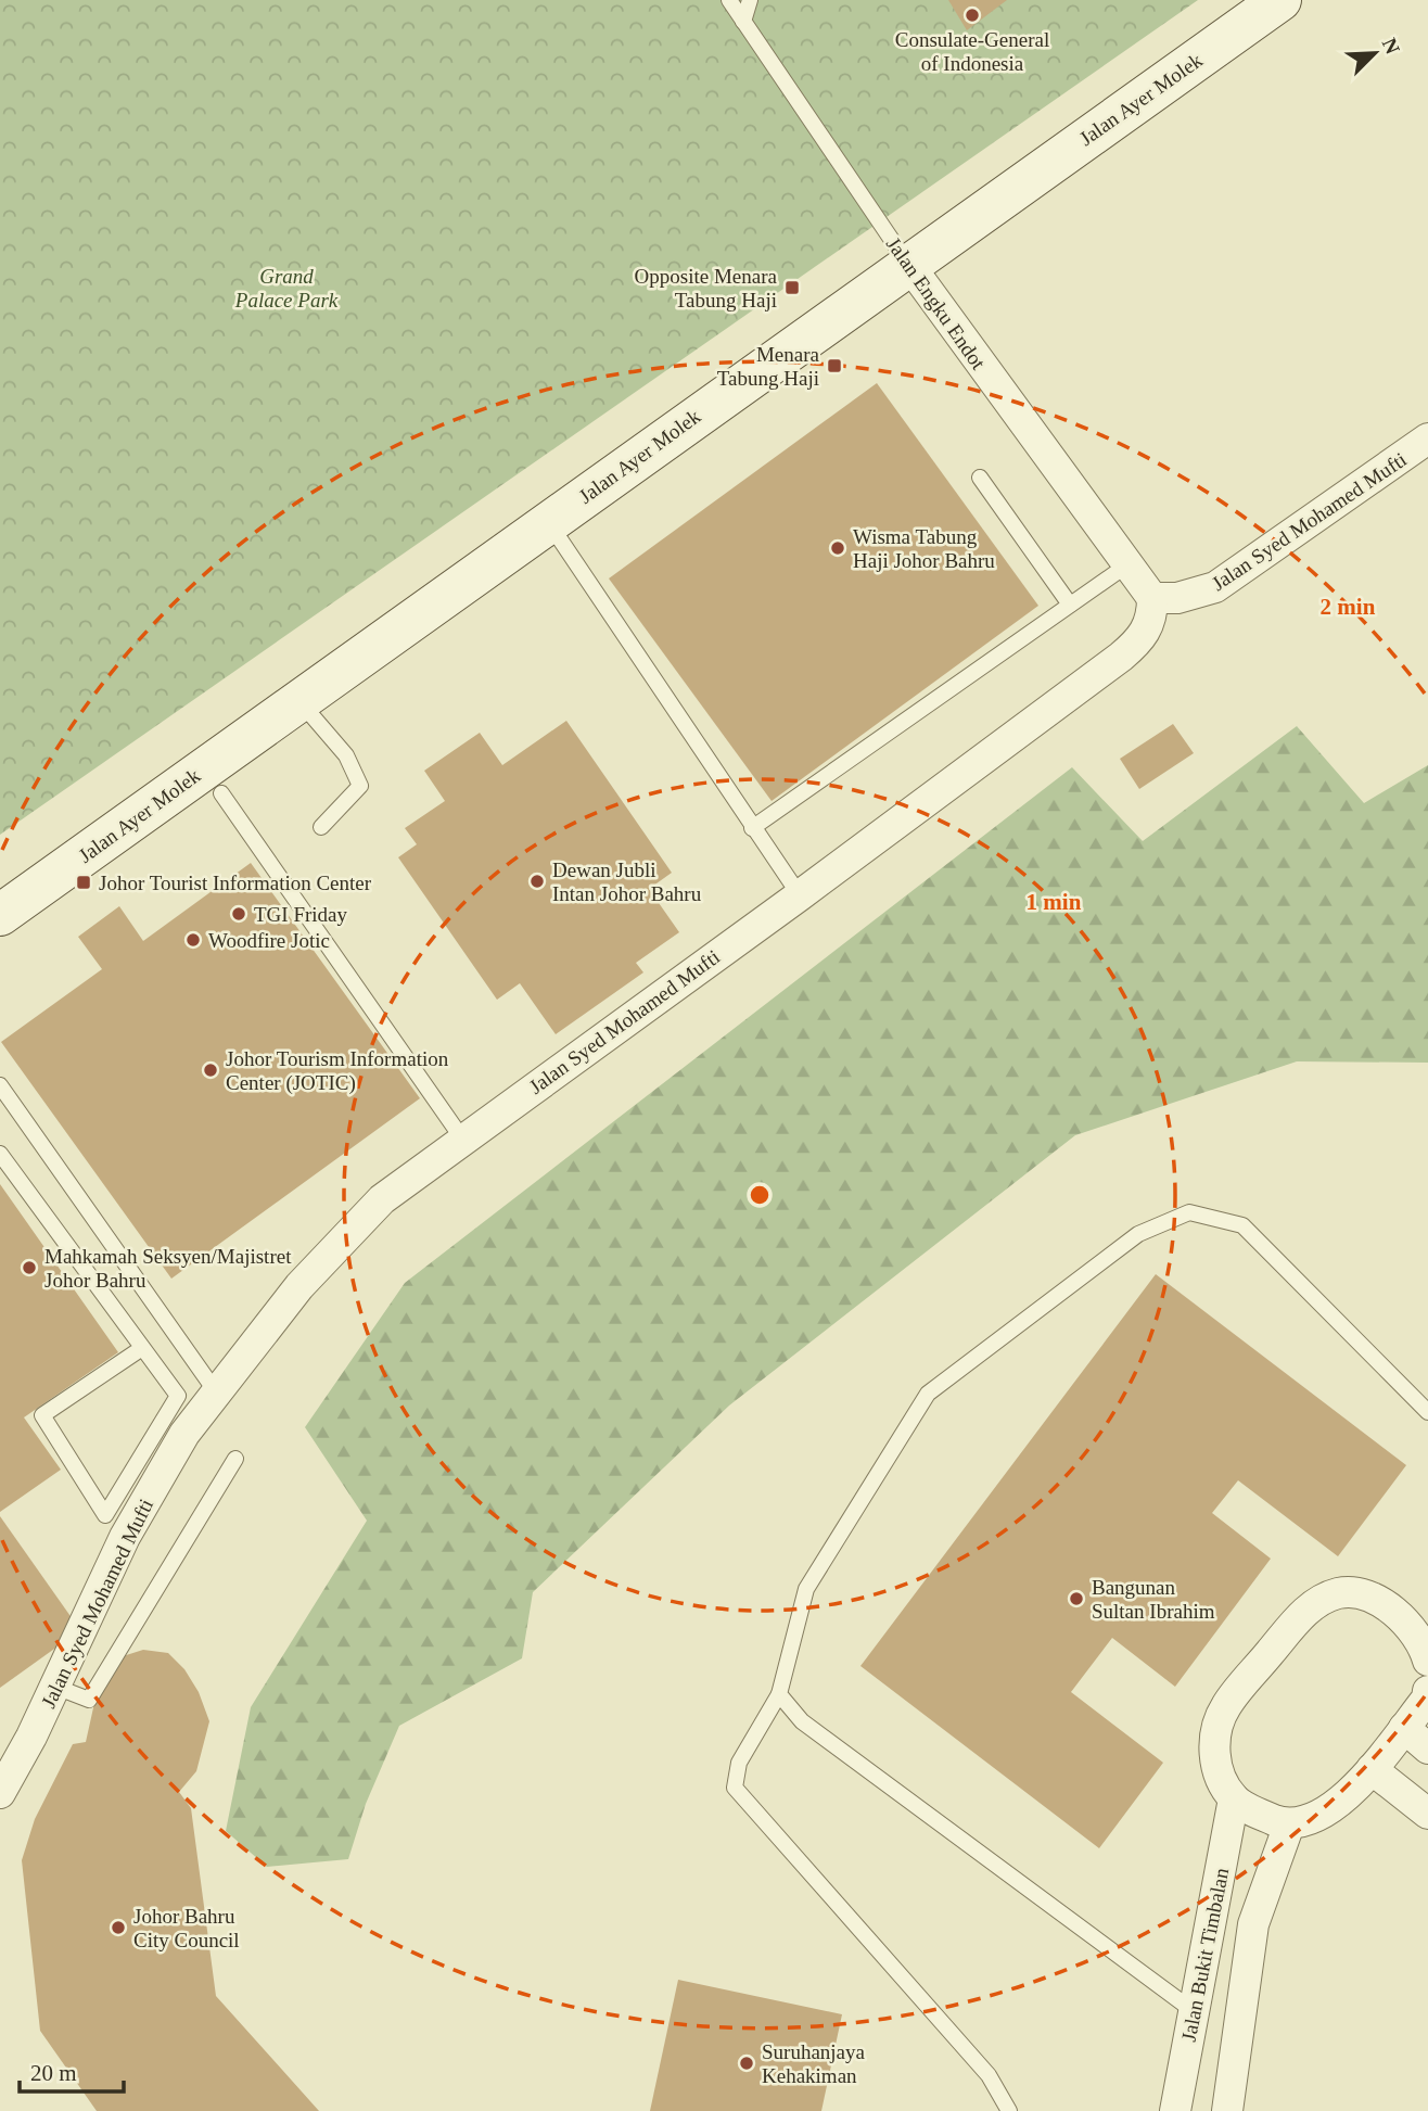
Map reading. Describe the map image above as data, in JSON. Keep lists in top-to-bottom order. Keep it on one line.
{"streets":{"main road":["Jalan Ayer Molek"],"street":["Jalan Engku Endot","Jalan Syed Mohamed Mufti","Jalan Bukit Timbalan"]},"crossings":[["Jalan Ayer Molek","Jalan Engku Endot"],["Jalan Engku Endot","Jalan Syed Mohamed Mufti"]],"parks":["Grand Palace Park"],"places":{"other":["Consulate-General of Indonesia","Wisma Tabung Haji Johor Bahru","Dewan Jubli Intan Johor Bahru","TGI Friday","Woodfire Jotic","Johor Tourism Information Center (JOTIC)","Mahkamah Seksyen/Majistret Johor Bahru","Bangunan Sultan Ibrahim","Johor Bahru City Council","Suruhanjaya Kehakiman"],"transit":["Opposite Menara Tabung Haji","Menara Tabung Haji","Johor Tourist Information Center"]},"scale_bar":"20 m","north":"top right","rings":["2 min","1 min"]}
